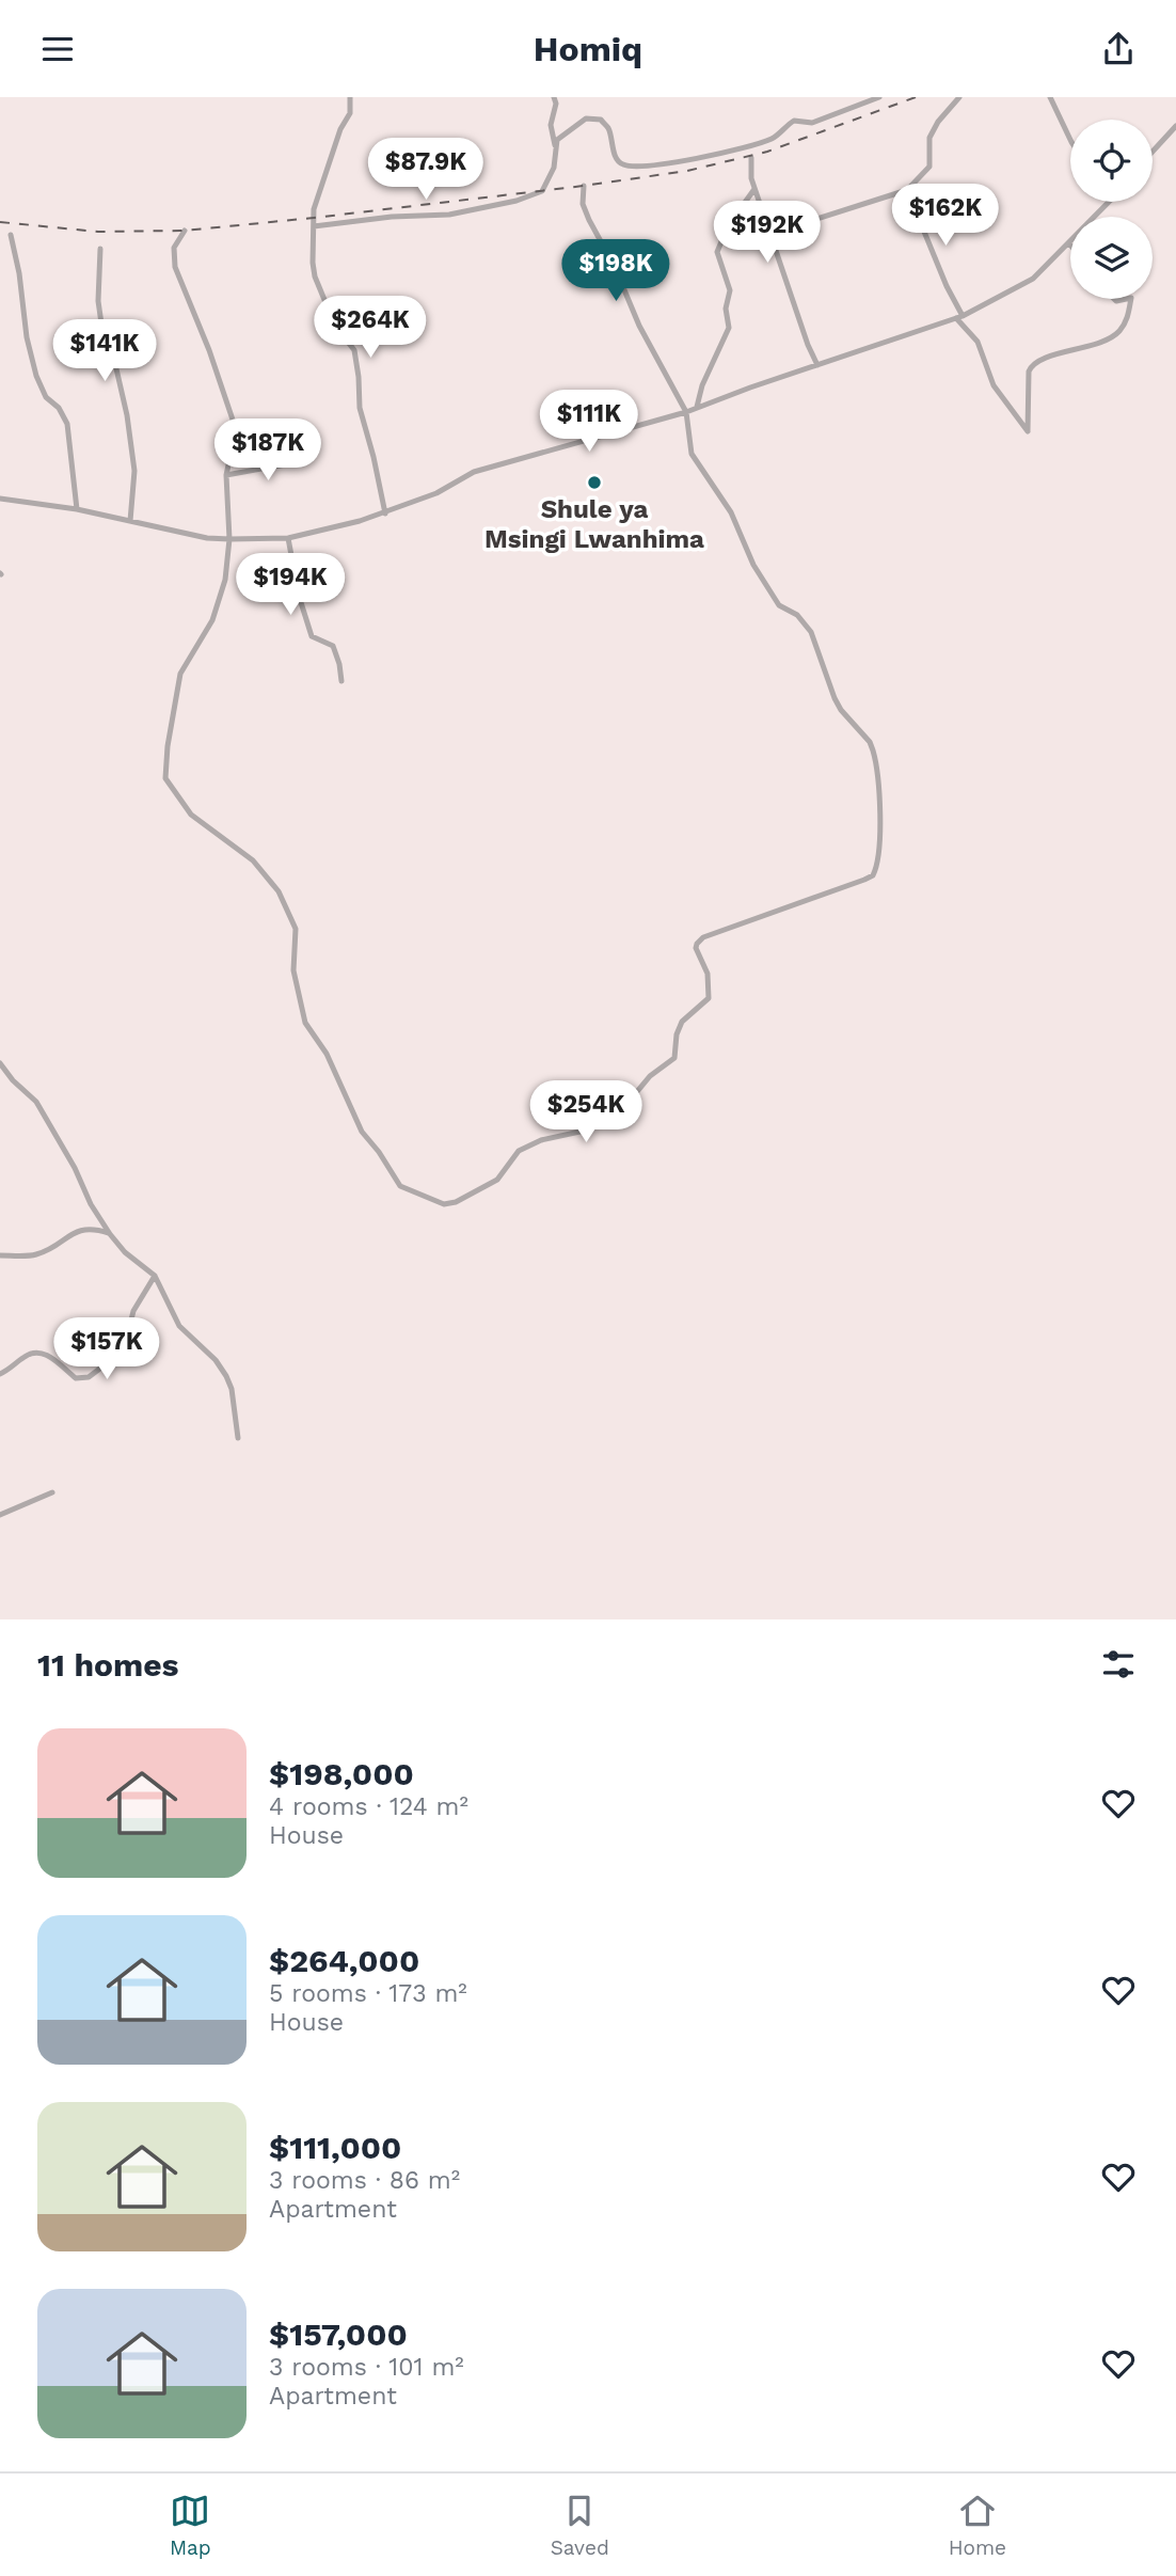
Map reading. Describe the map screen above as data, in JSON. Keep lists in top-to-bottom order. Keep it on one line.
{"places":["Shule ya Msingi Lwanhima"],"page":{"header":"Homiq","price":["$87.9K","$162K","$192K","$198K","$264K","$141K","$111K","$187K","$194K","$254K","$157K"],"heading":"11 homes","list":[{"name":"$198,000","note":"4 rooms · 124 m² · House"},{"name":"$264,000","note":"5 rooms · 173 m² · House"},{"name":"$111,000","note":"3 rooms · 86 m² · Apartment"},{"name":"$157,000","note":"3 rooms · 101 m² · Apartment"}],"tabs":["Map","Saved","Home"]}}
